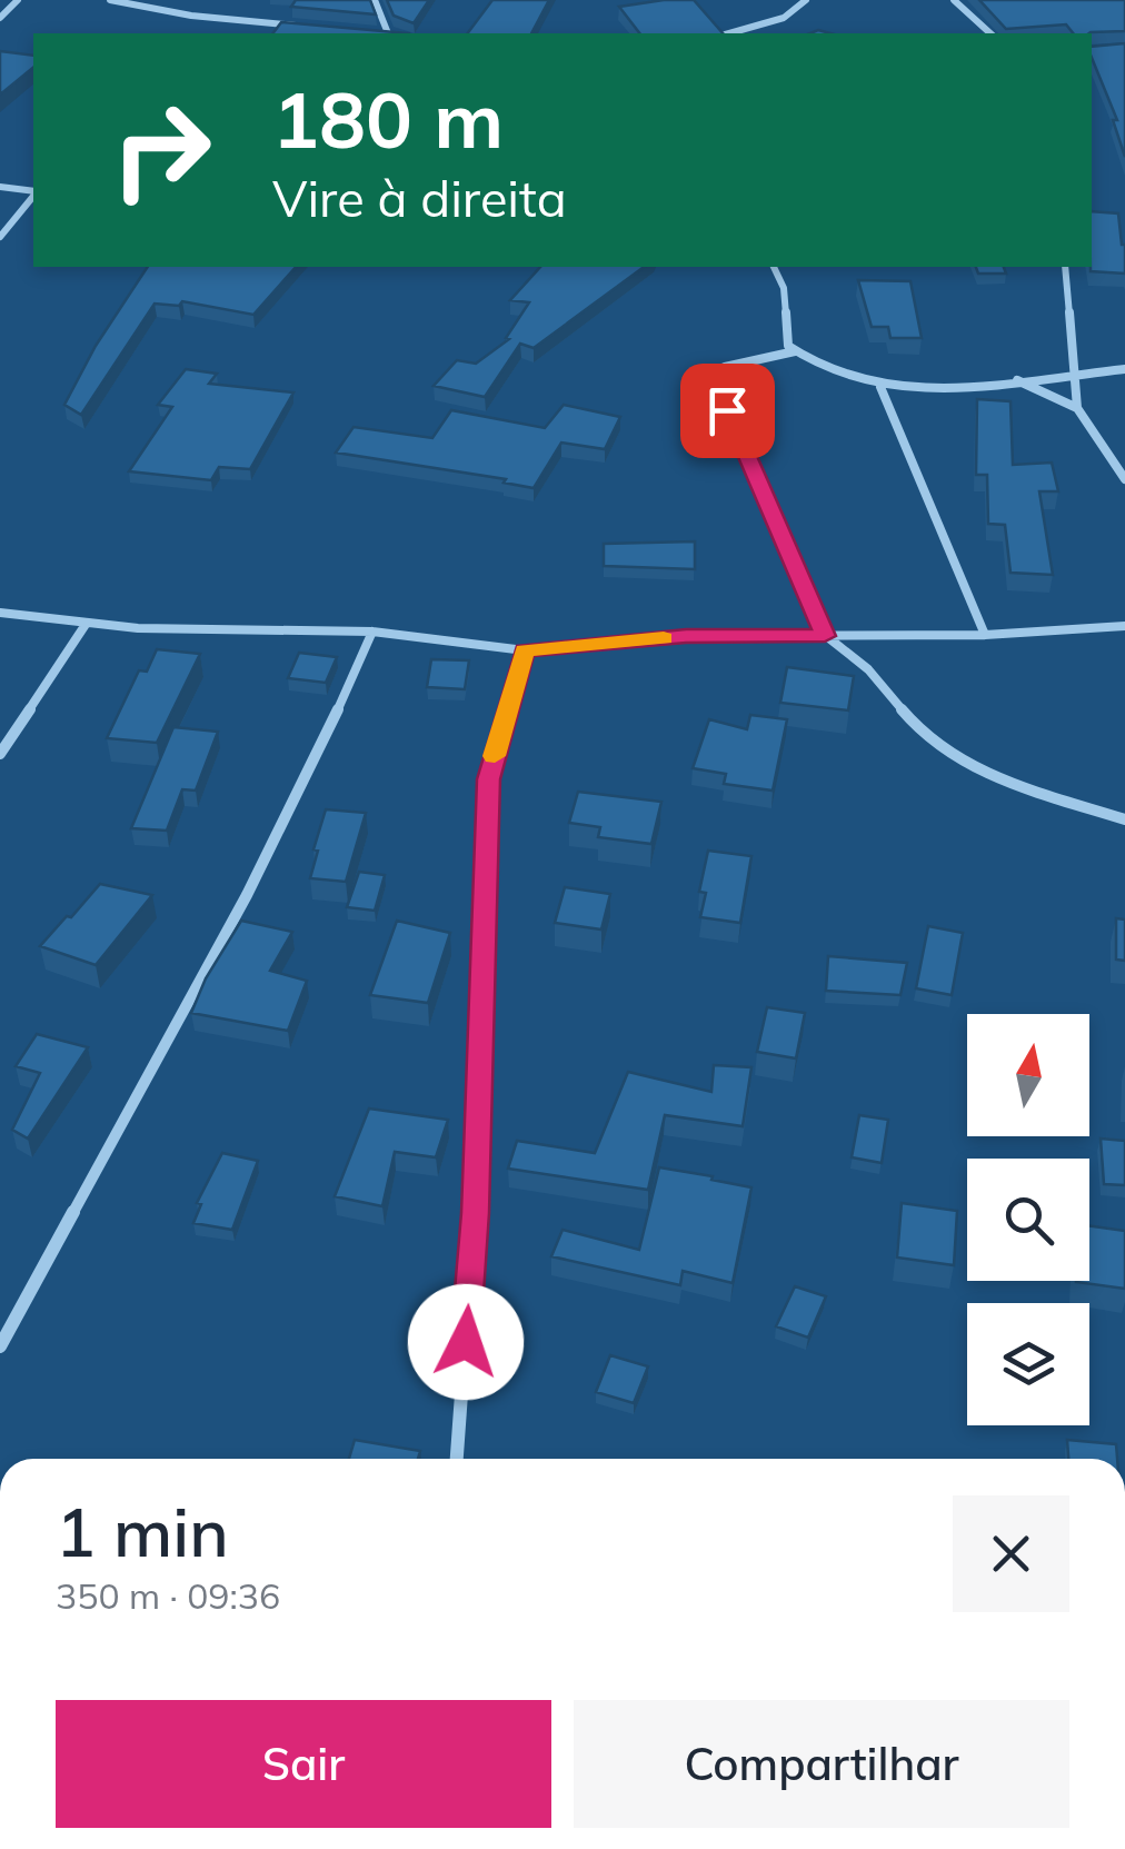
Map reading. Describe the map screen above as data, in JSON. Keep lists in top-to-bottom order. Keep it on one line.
{"north":"top","page":{"turn":["180 m","Vire à direita"],"heading":["1 min","350 m · 09:36"],"buttons":["Sair","Compartilhar"]}}
